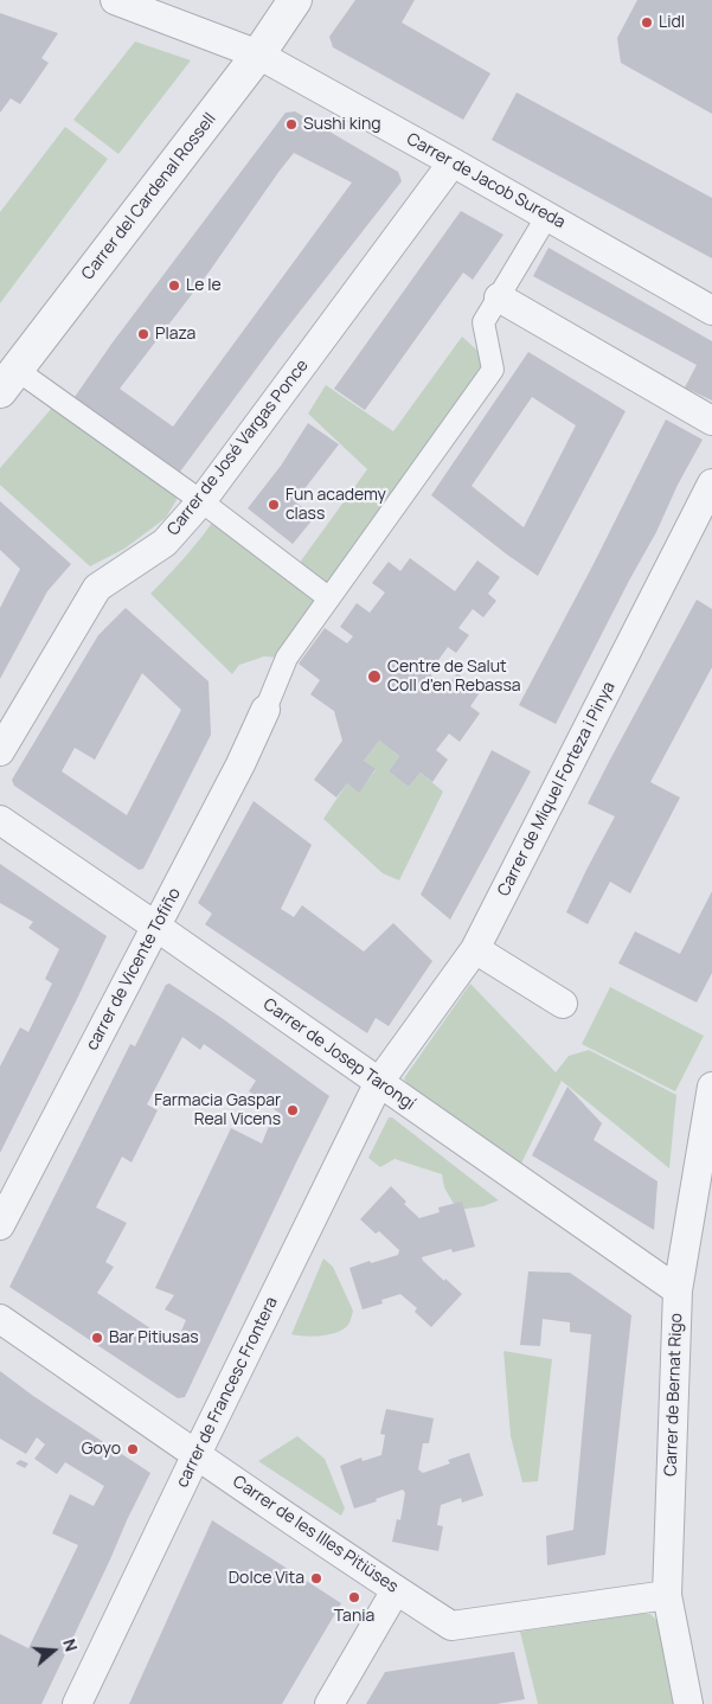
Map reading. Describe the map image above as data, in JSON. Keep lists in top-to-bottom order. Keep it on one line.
{"streets":{"street":["Carrer de Jacob Sureda","Carrer del Cardenal Rossell","Carrer de José Vargas Ponce","Carrer de Miquel Forteza i Pinya","carrer de Vicente Tofiño","Carrer de Josep Tarongí","carrer de Francesc Frontera","Carrer de Bernat Rigo","Carrer de les Illes Pitiüses"]},"crossings":[["Carrer de Jacob Sureda","Carrer del Cardenal Rossell"],["Carrer de Jacob Sureda","Carrer de José Vargas Ponce"],["Carrer de Miquel Forteza i Pinya","Carrer de Josep Tarongí"],["Carrer de Miquel Forteza i Pinya","carrer de Francesc Frontera"],["carrer de Vicente Tofiño","Carrer de Josep Tarongí"],["Carrer de Josep Tarongí","carrer de Francesc Frontera"],["Carrer de Josep Tarongí","Carrer de Bernat Rigo"],["carrer de Francesc Frontera","Carrer de les Illes Pitiüses"],["Carrer de Bernat Rigo","Carrer de les Illes Pitiüses"]],"places":["Lidl","Sushi king","Le le","Plaza","Fun academy class","Centre de Salut Coll d'en Rebassa","Farmacia Gaspar Real Vicens","Bar Pitiusas","Goyo","Dolce Vita","Tania"],"north":"right"}
